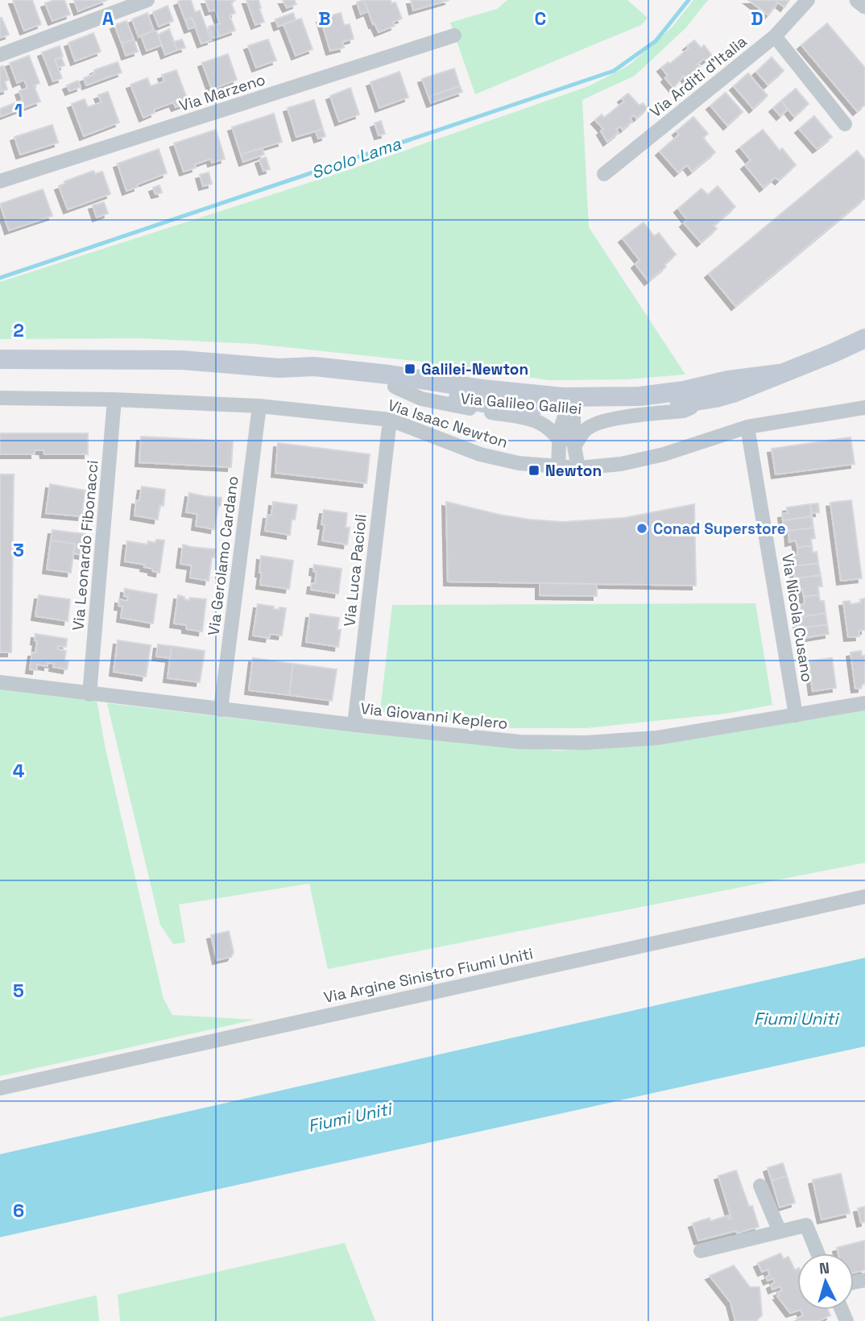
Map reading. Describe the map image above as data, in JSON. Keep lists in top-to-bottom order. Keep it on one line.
{"streets":{"main road":["Via Galileo Galilei"],"street":["Via Arditi d'Italia","Via Marzeno","Via Isaac Newton","Via Leonardo Fibonacci","Via Gerolamo Cardano","Via Luca Pacioli","Via Nicola Cusano","Via Giovanni Keplero","Via Argine Sinistro Fiumi Uniti"]},"crossings":[["Via Isaac Newton","Via Leonardo Fibonacci"],["Via Isaac Newton","Via Gerolamo Cardano"],["Via Isaac Newton","Via Luca Pacioli"],["Via Isaac Newton","Via Nicola Cusano"],["Via Leonardo Fibonacci","Via Giovanni Keplero"],["Via Gerolamo Cardano","Via Giovanni Keplero"],["Via Luca Pacioli","Via Giovanni Keplero"],["Via Nicola Cusano","Via Giovanni Keplero"]],"water":["Scolo Lama","Fiumi Uniti"],"places":{"transit":["Galilei-Newton","Newton"],"other":["Conad Superstore"]},"north":"top","grid":{"columns":["A","B","C","D"],"rows":["1","2","3","4","5","6"]}}
